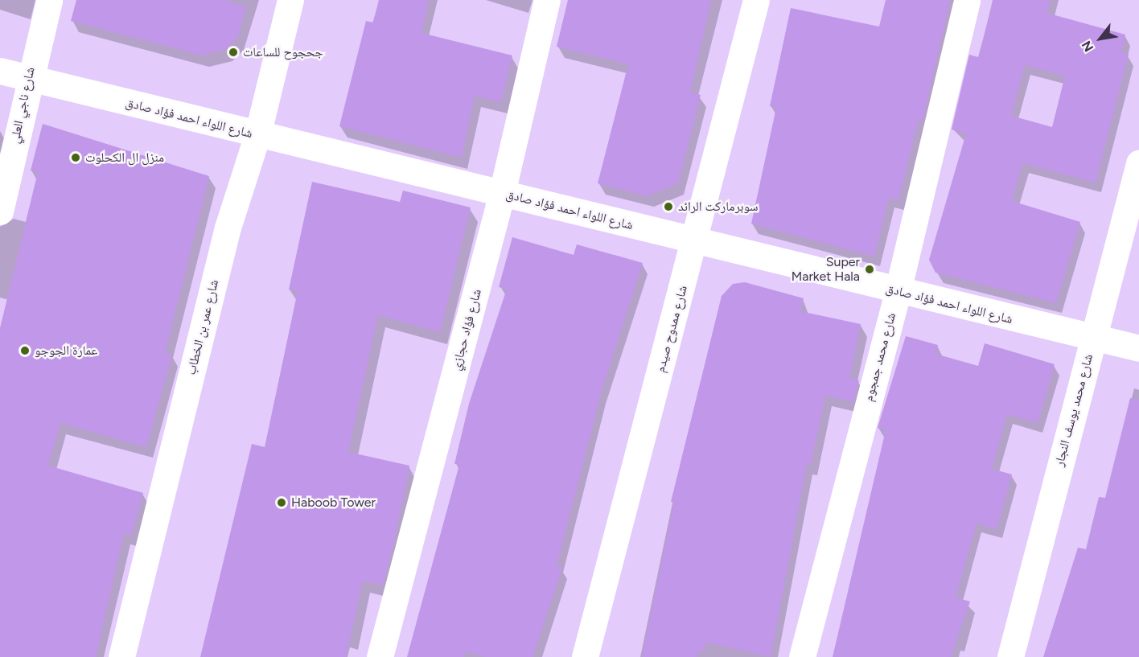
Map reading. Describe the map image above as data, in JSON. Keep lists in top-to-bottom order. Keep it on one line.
{"streets":{"street":["شارع ناجي العلي","شارع اللواء احمد فؤاد صادق","شارع عمر بن الخطاب","شارع ممدوح صيدم","شارع فؤاد حجازي","شارع محمد جمجوم","شارع محمد يوسف النجار"]},"crossings":[["شارع ناجي العلي","شارع اللواء احمد فؤاد صادق"],["شارع اللواء احمد فؤاد صادق","شارع عمر بن الخطاب"],["شارع اللواء احمد فؤاد صادق","شارع ممدوح صيدم"],["شارع اللواء احمد فؤاد صادق","شارع فؤاد حجازي"],["شارع اللواء احمد فؤاد صادق","شارع محمد جمجوم"],["شارع اللواء احمد فؤاد صادق","شارع محمد يوسف النجار"]],"places":["جحجوح للساعات","منزل ال الكحلوت","سوبرماركت الرائد","Super Market Hala","عمارة الجوجو","Haboob Tower"],"north":"bottom left"}
